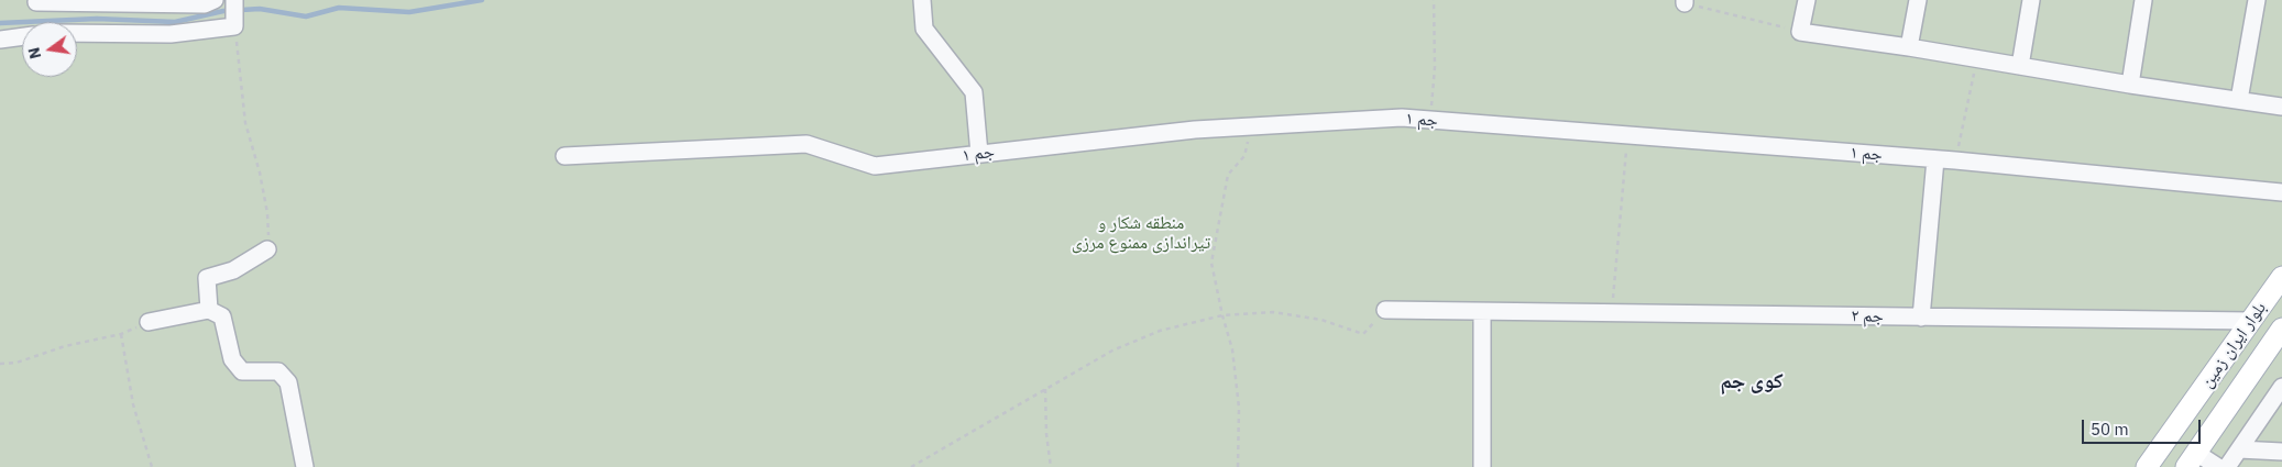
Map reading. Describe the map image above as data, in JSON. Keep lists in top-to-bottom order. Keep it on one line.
{"streets":{"main road":["بلوار ایران زمین"],"street":["جم ۱","جم ۲"]},"crossings":[["جم ۲","بلوار ایران زمین"]],"districts":["کوی جم"],"parks":["منطقه شکار و تیراندازی ممنوع مرزی"],"scale_bar":"50 m","north":"left"}
